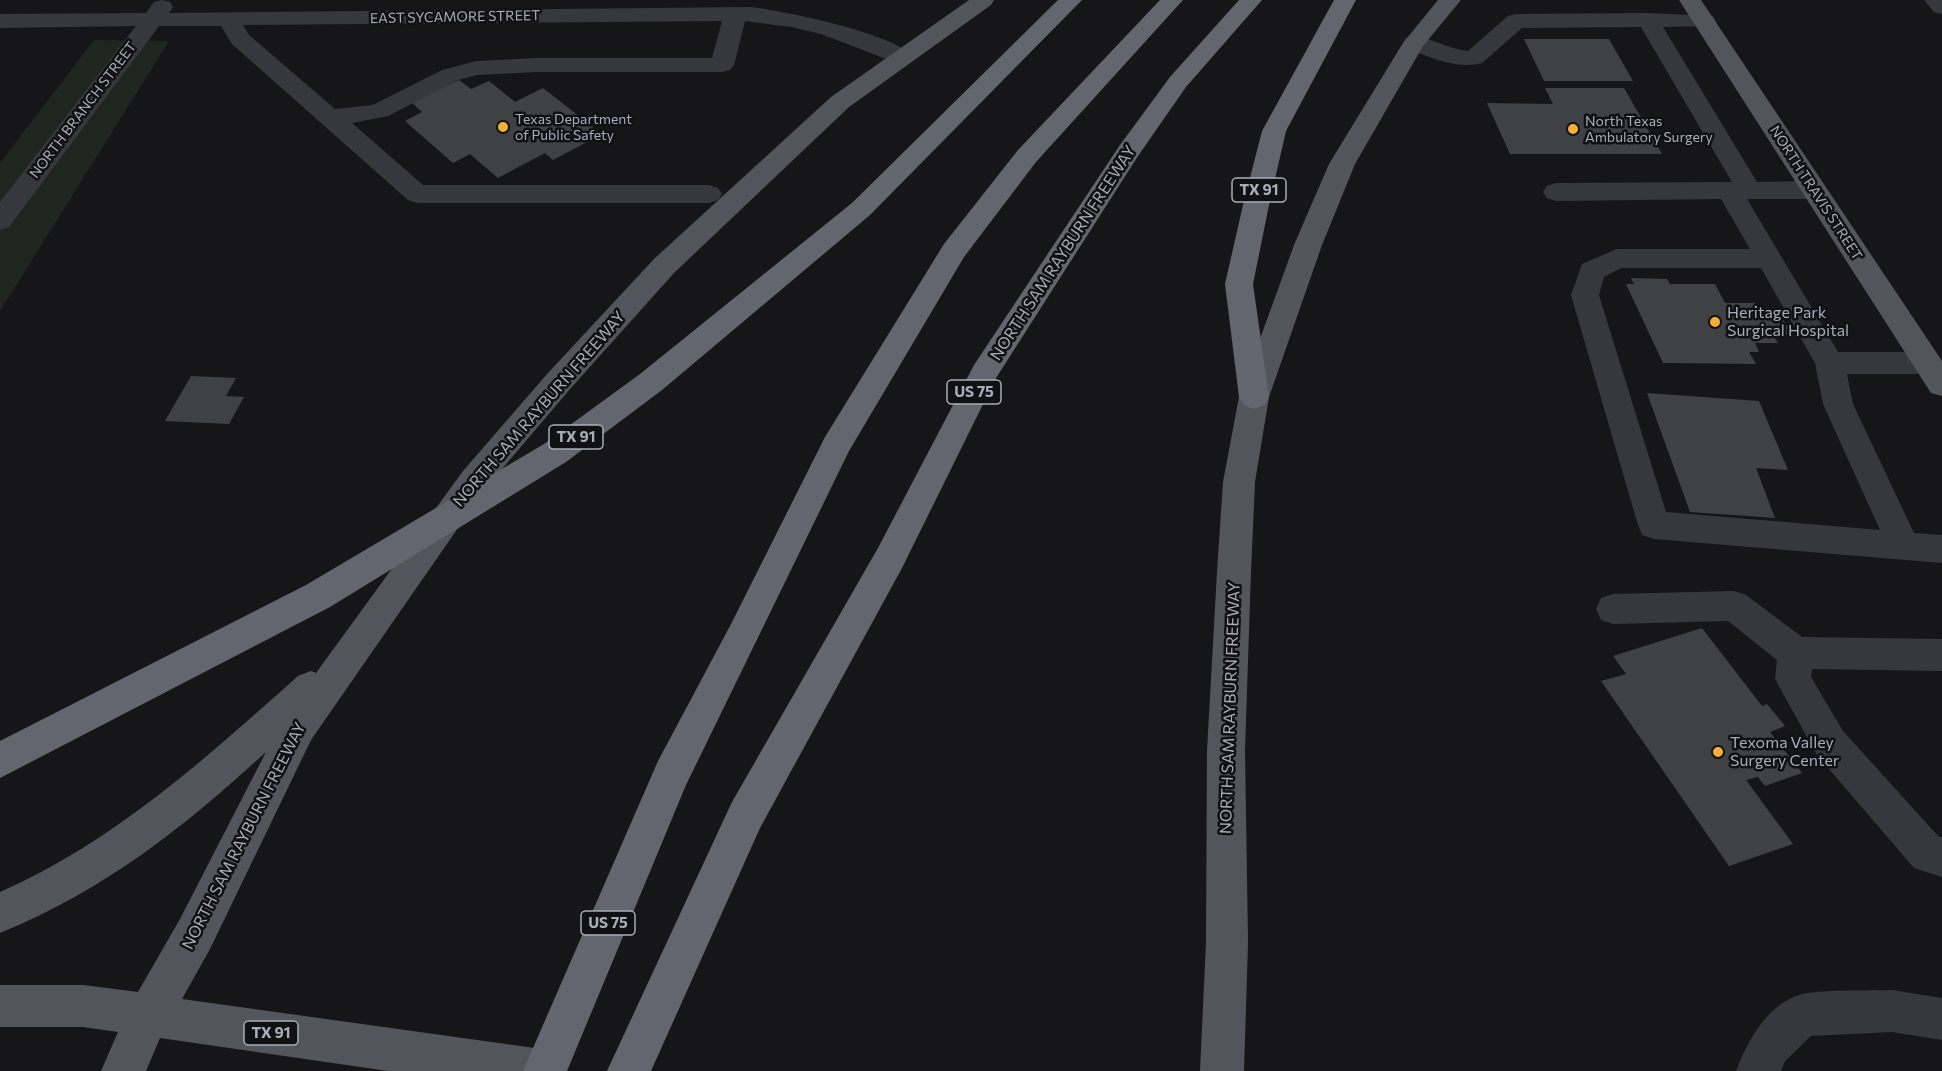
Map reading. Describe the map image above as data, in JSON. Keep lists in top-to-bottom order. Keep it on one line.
{"streets":{"highway":["TX 91","NORTH SAM RAYBURN FREEWAY","US 75"],"main road":["NORTH TRAVIS STREET"],"street":["EAST SYCAMORE STREET","NORTH BRANCH STREET"]},"crossings":[["EAST SYCAMORE STREET","NORTH BRANCH STREET"],["EAST SYCAMORE STREET","NORTH SAM RAYBURN FREEWAY"],["TX 91","NORTH SAM RAYBURN FREEWAY"],["TX 91","US 75"]],"places":["Texas Department of Public Safety","North Texas Ambulatory Surgery","Heritage Park Surgical Hospital","Texoma Valley Surgery Center"]}
